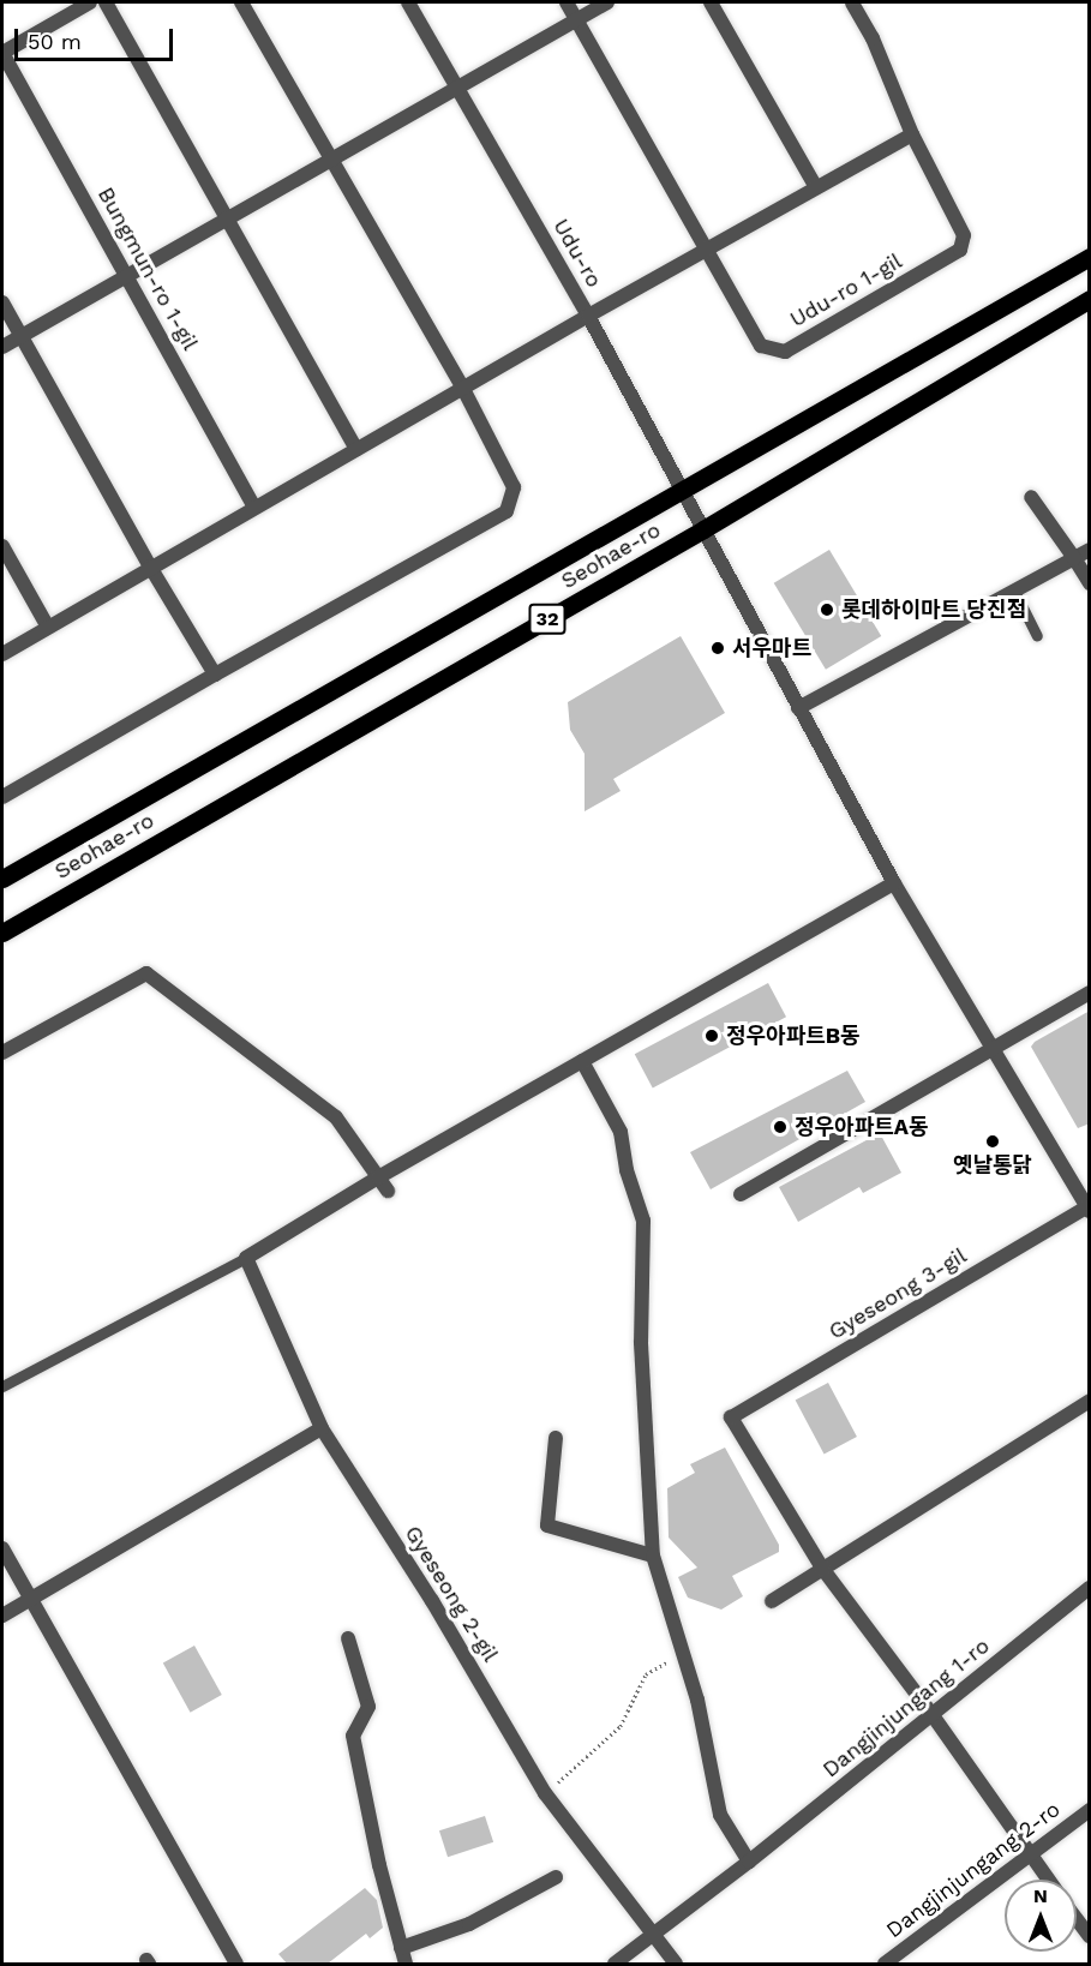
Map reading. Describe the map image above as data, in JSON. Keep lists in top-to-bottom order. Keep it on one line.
{"streets":{"main road":["Seohae-ro","32"],"street":["Udu-ro","Bungmun-ro 1-gil","Udu-ro 1-gil","Gyeseong 3-gil","Gyeseong 2-gil","Dangjinjungang 1-ro","Dangjinjungang 2-ro"]},"crossings":[["Udu-ro","Seohae-ro"],["Udu-ro","Gyeseong 3-gil"],["Seohae-ro","Gyeseong 3-gil"],["Gyeseong 2-gil","Dangjinjungang 1-ro"]],"places":["롯데하이마트 당진점","서우마트","정우아파트B동","정우아파트A동","옛날통닭"],"scale_bar":"50 m","north":"top"}
